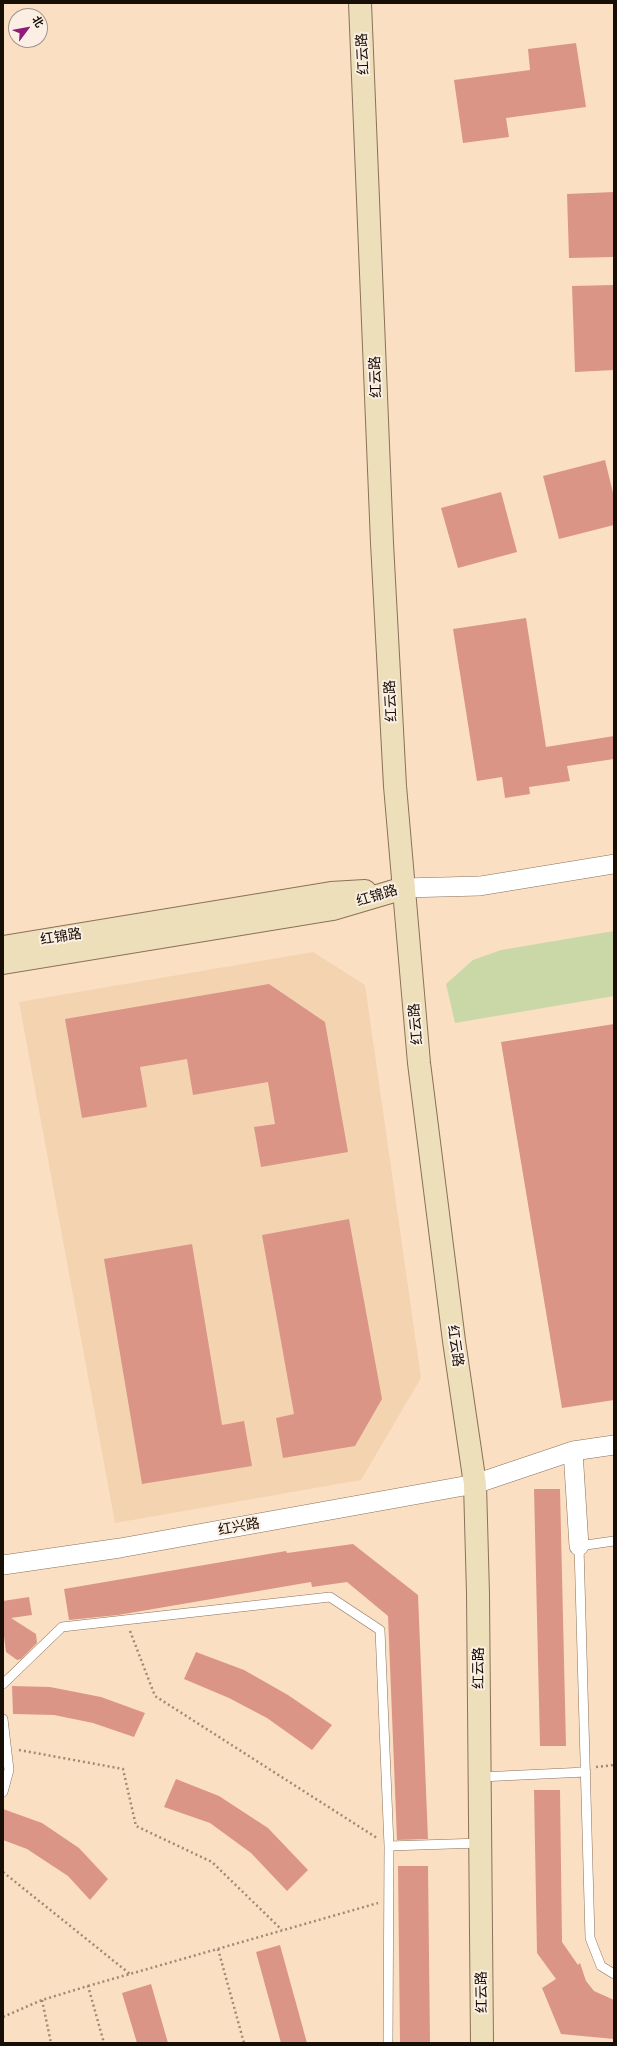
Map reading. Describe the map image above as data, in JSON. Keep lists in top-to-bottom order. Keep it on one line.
{"streets":{"street":["红云路","红锦路","红兴路"]},"crossings":[["红云路","红锦路"],["红云路","红兴路"]],"north":"top right"}
